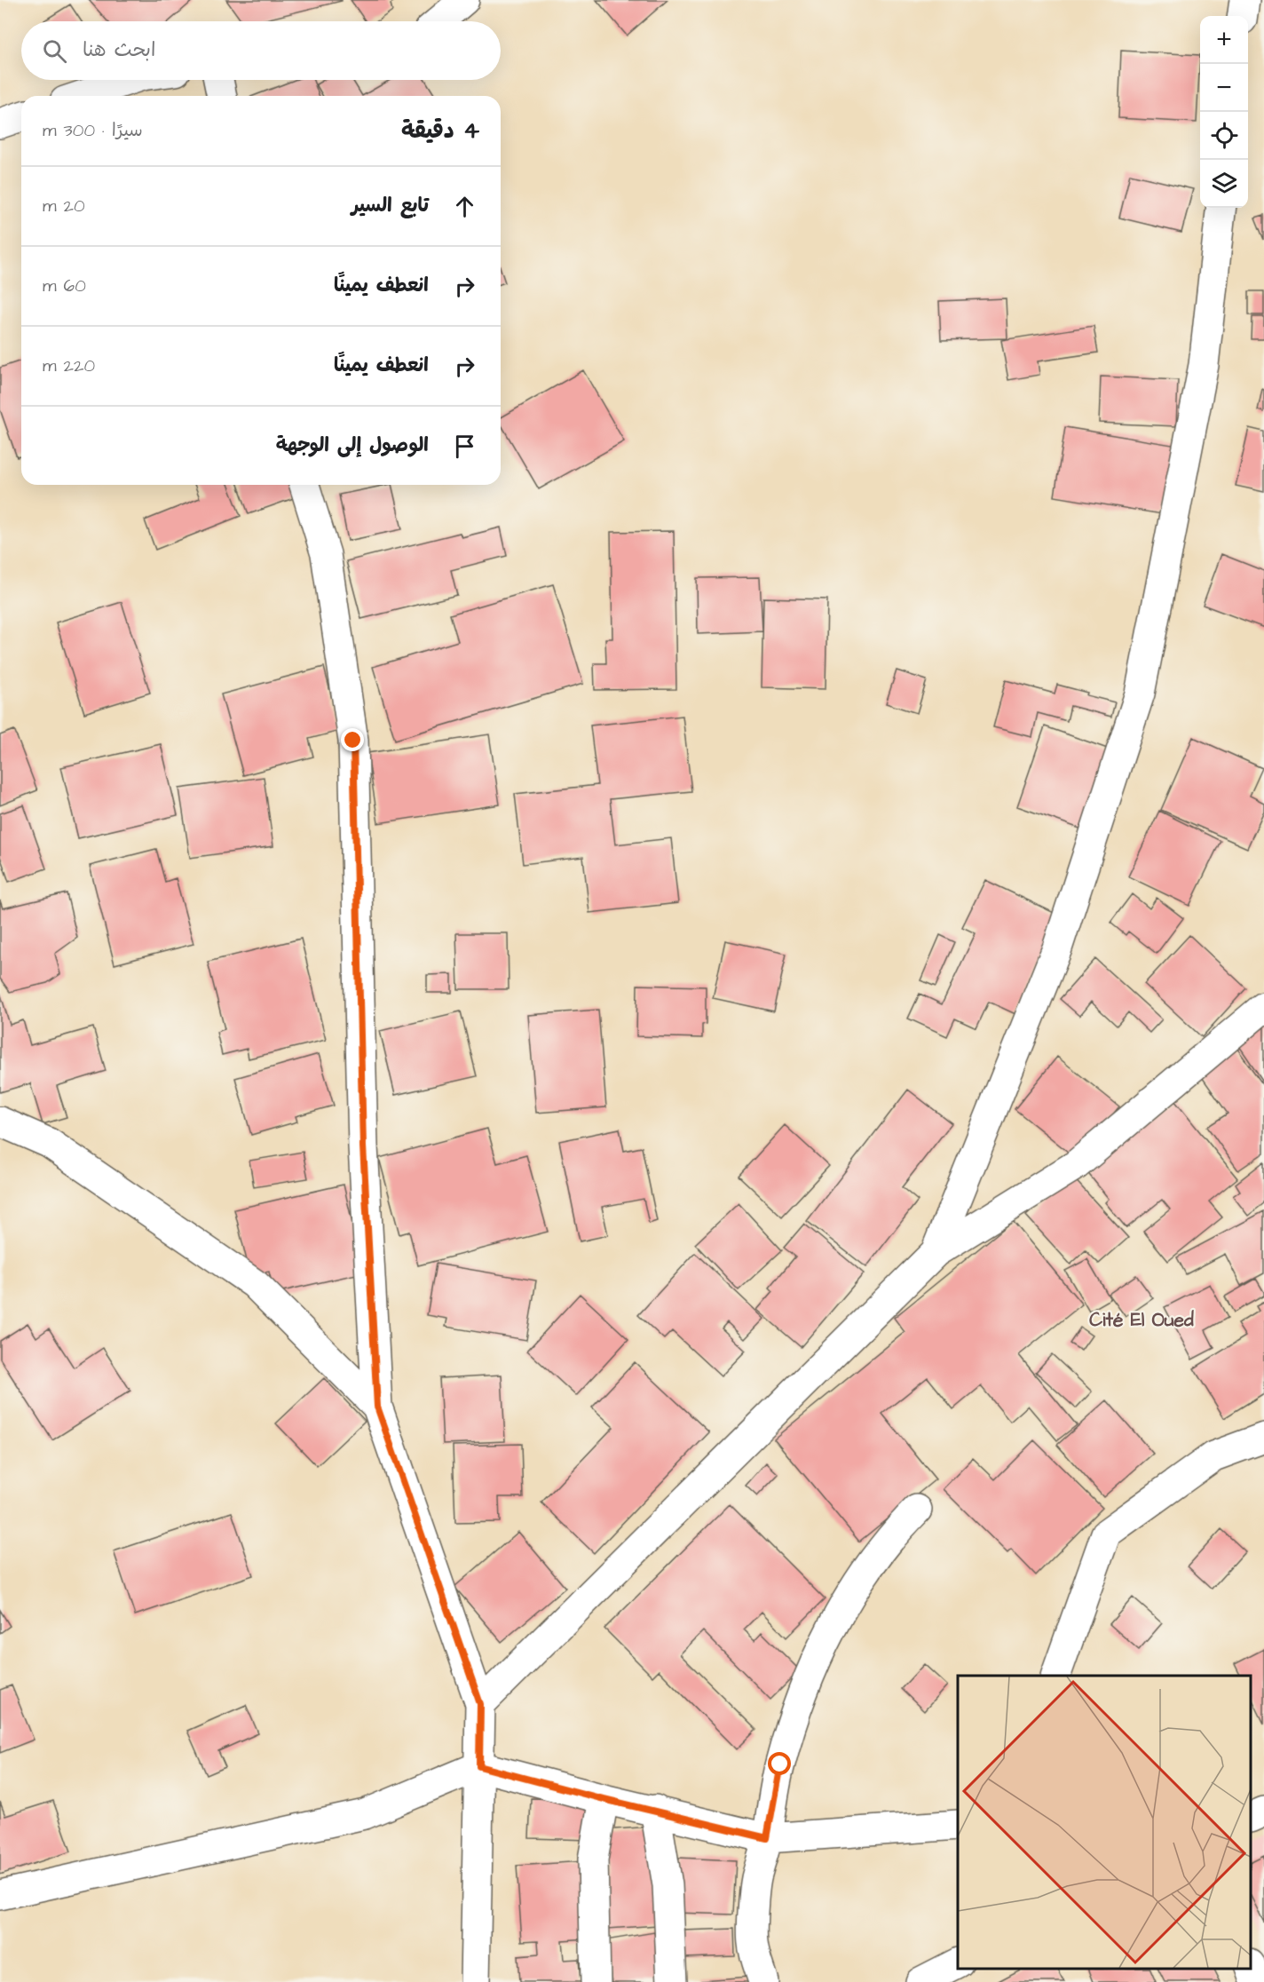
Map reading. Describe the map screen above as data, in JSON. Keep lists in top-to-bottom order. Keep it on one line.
{"districts":["Cité El Oued"],"page":{"map_buttons":["+","−"],"search":"ابحث هنا","heading":["4 دقيقة","سيرًا · 300 m"],"list":[["تابع السير","20 m"],["انعطف يمينًا","60 m"],["انعطف يمينًا","220 m"],"الوصول إلى الوجهة"]}}
